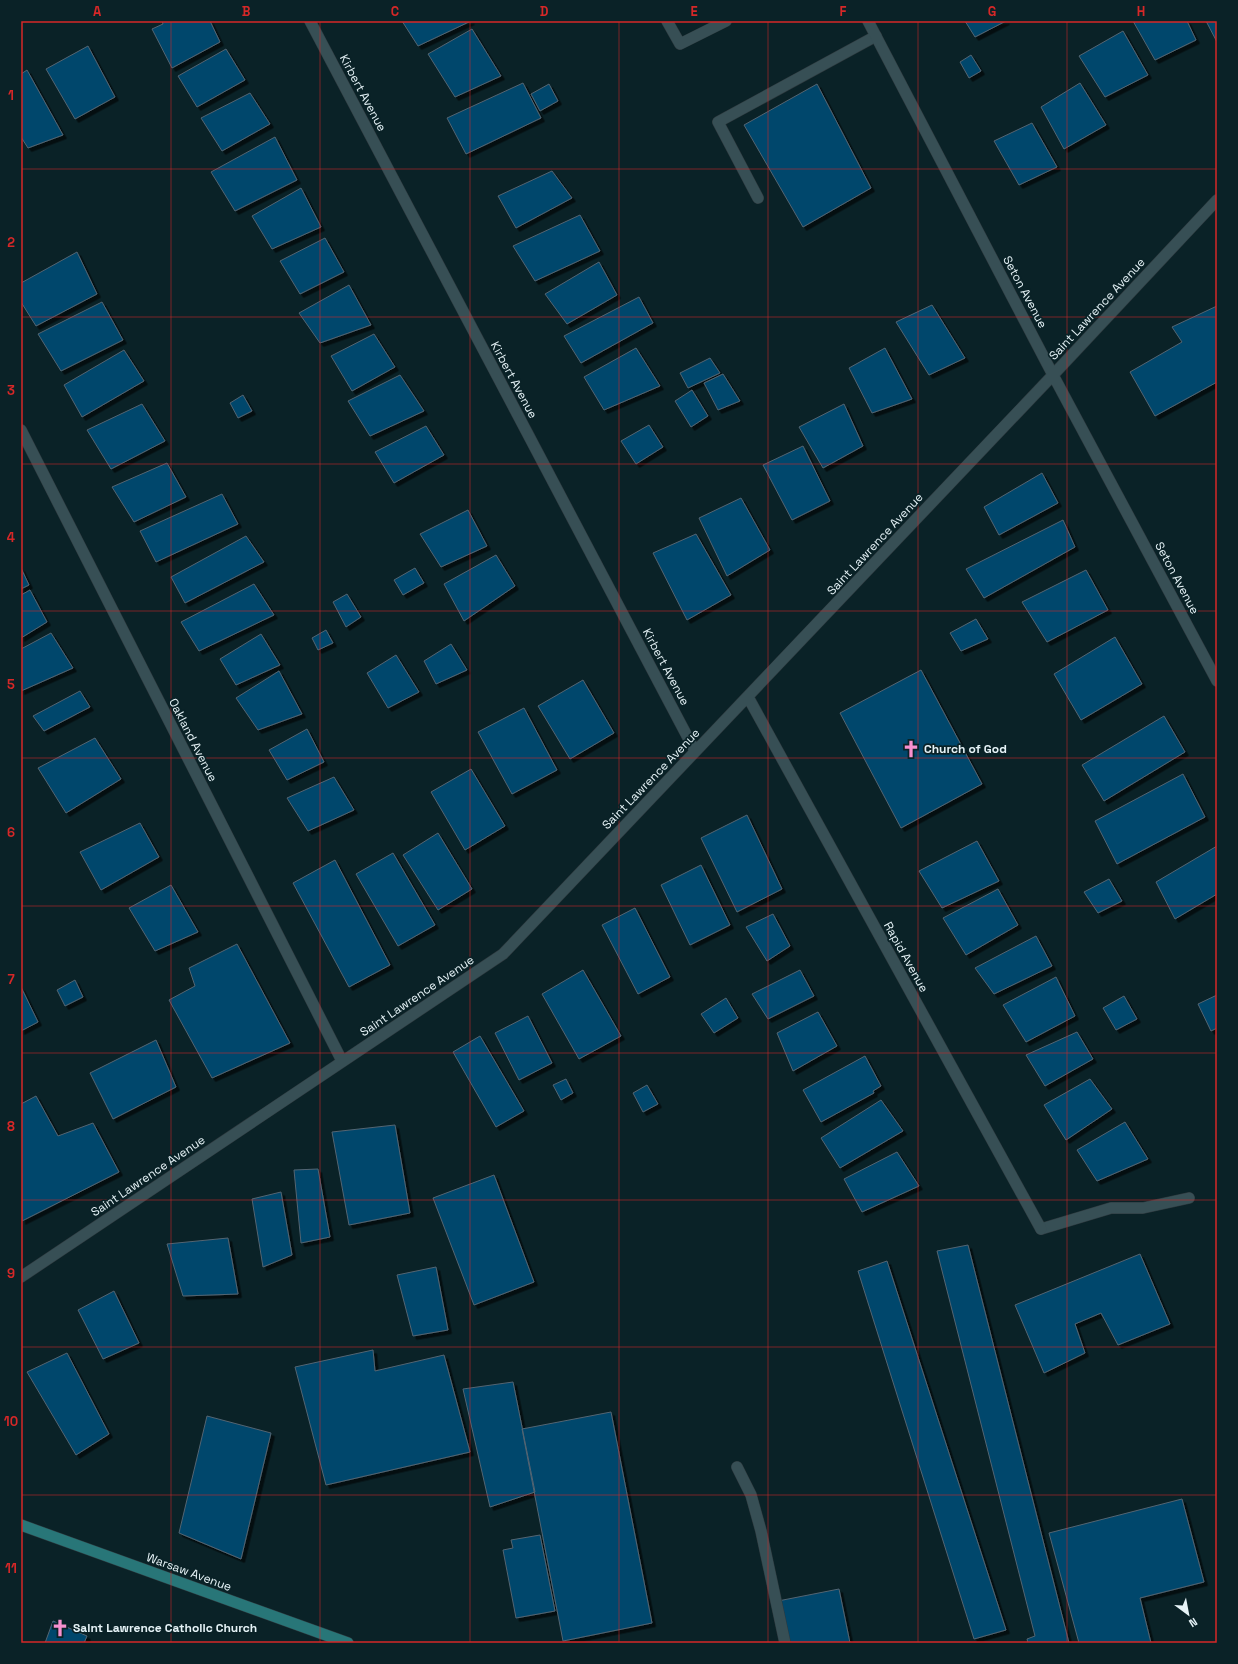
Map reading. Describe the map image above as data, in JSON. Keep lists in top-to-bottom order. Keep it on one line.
{"streets":{"main road":["Warsaw Avenue"],"street":["Kirbert Avenue","Seton Avenue","Saint Lawrence Avenue","Oakland Avenue","Rapid Avenue"]},"crossings":[["Kirbert Avenue","Saint Lawrence Avenue"],["Seton Avenue","Saint Lawrence Avenue"],["Saint Lawrence Avenue","Oakland Avenue"],["Saint Lawrence Avenue","Rapid Avenue"]],"places":{"church":["Church of God","Saint Lawrence Catholic Church"]},"north":"bottom right","grid":{"columns":["A","B","C","D","E","F","G","H"],"rows":["1","2","3","4","5","6","7","8","9","10","11"]}}
